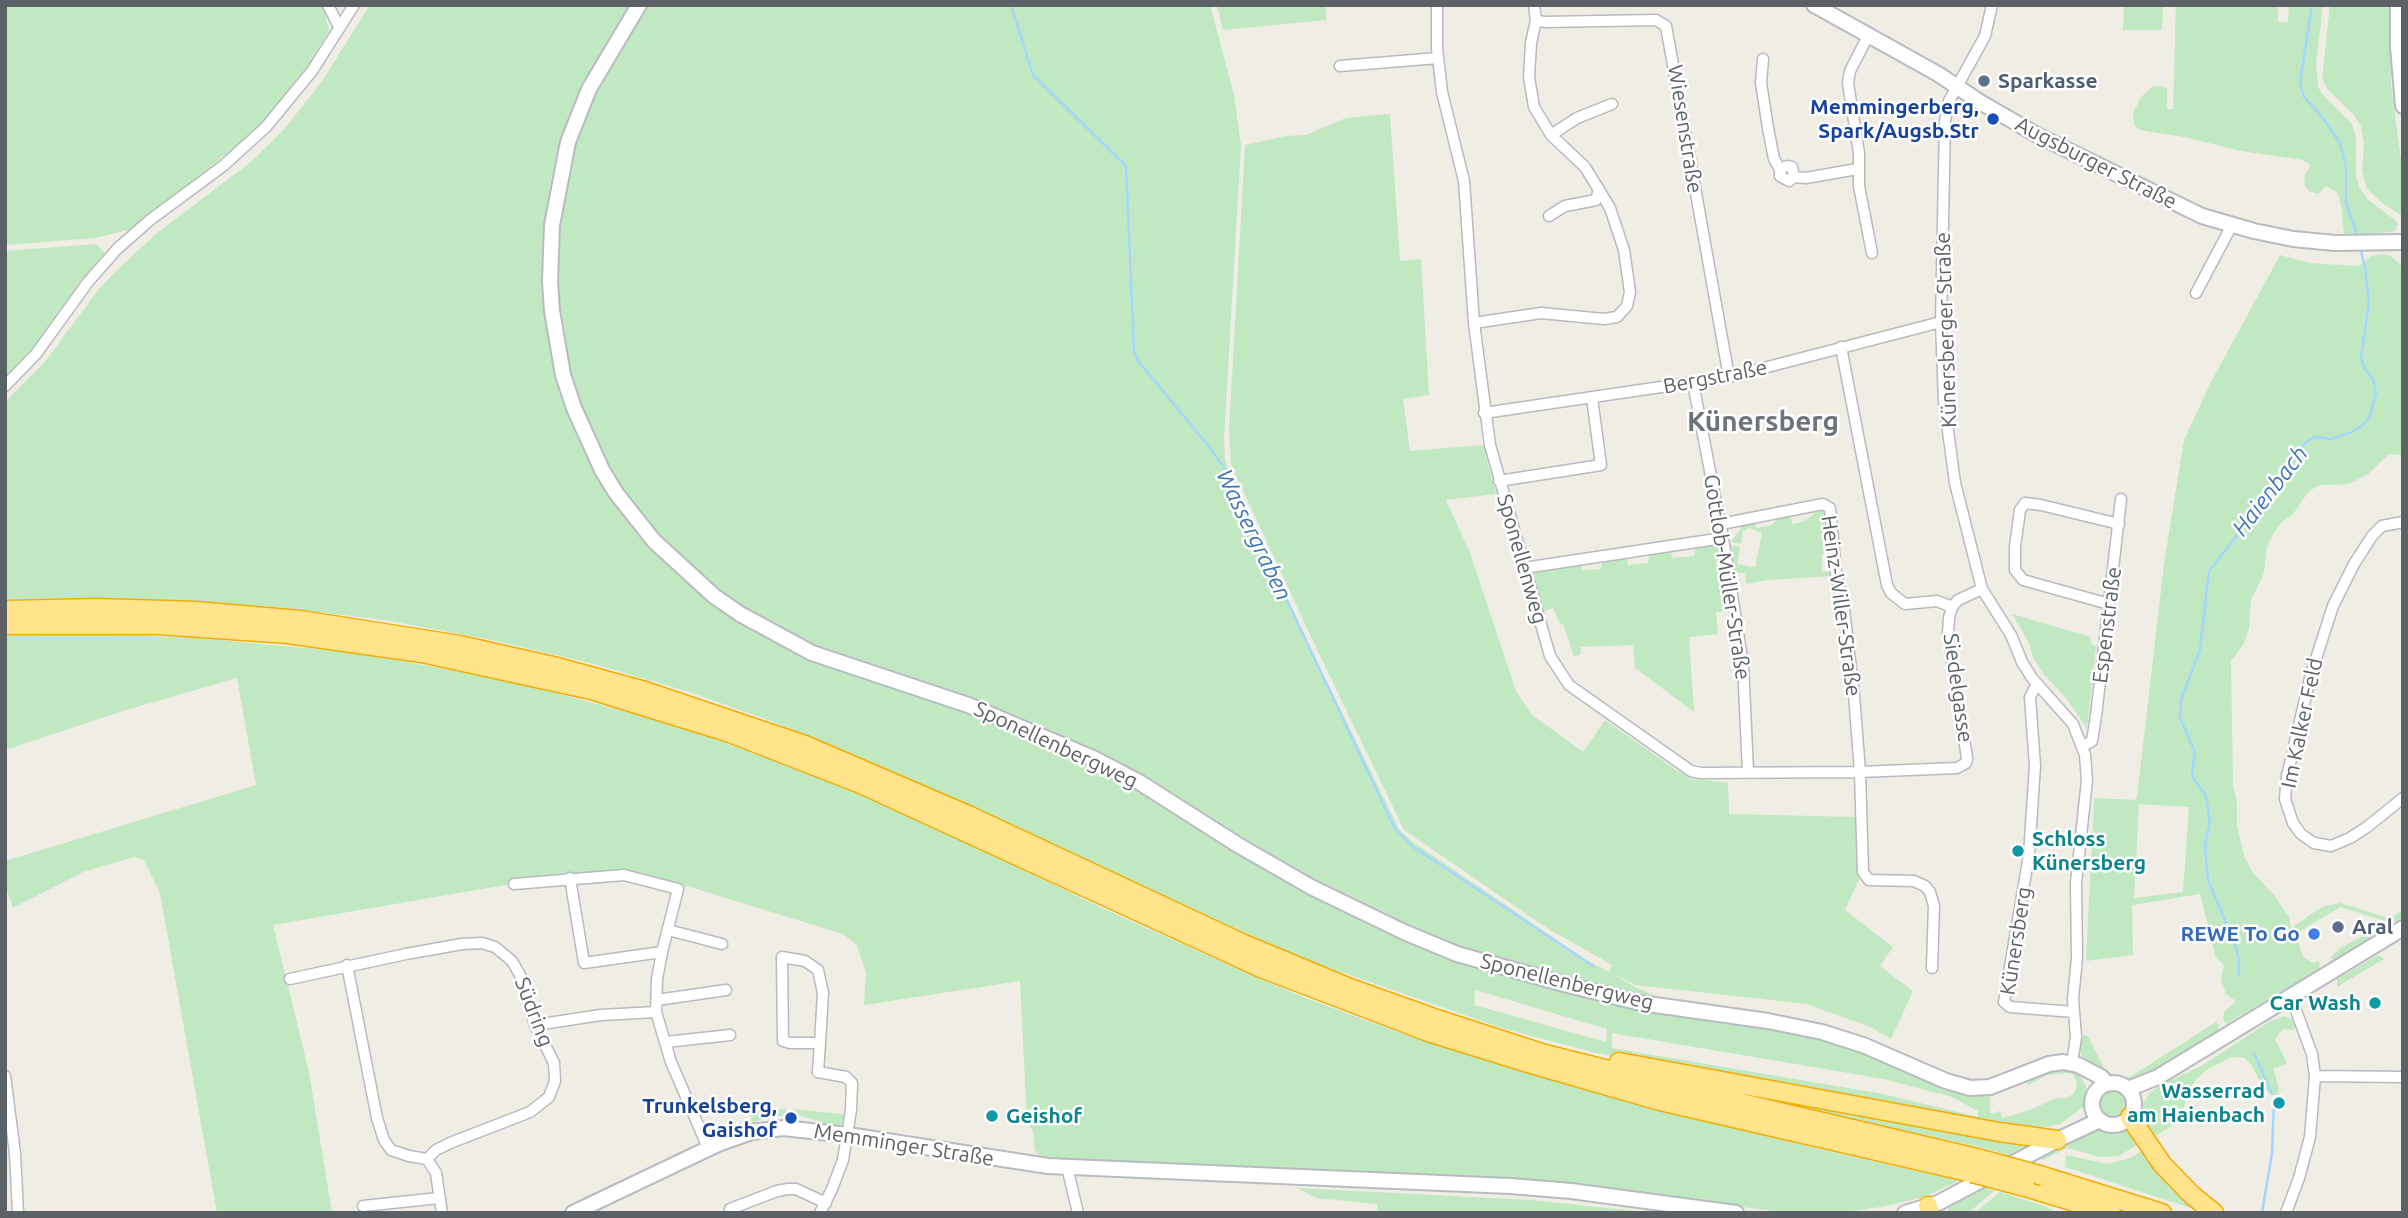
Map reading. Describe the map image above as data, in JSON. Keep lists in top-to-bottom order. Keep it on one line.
{"streets":{"street":["Wiesenstraße","Augsburger Straße","Künersberger Straße","Bergstraße","Sponellenweg","Gottlob-Müller-Straße","Heinz-Willer-Straße","Espenstraße","Siedelgasse","Im Kalker Feld","Sponellenbergweg","Künersberg","Südring","Memminger Straße"]},"crossings":[["Wiesenstraße","Bergstraße"],["Augsburger Straße","Künersberger Straße"],["Künersberger Straße","Bergstraße"],["Künersberger Straße","Espenstraße"],["Künersberger Straße","Siedelgasse"],["Künersberger Straße","Sponellenbergweg"],["Künersberger Straße","Künersberg"],["Bergstraße","Sponellenweg"],["Bergstraße","Gottlob-Müller-Straße"],["Sponellenweg","Gottlob-Müller-Straße"],["Sponellenweg","Heinz-Willer-Straße"],["Sponellenweg","Siedelgasse"],["Gottlob-Müller-Straße","Heinz-Willer-Straße"]],"districts":["Künersberg"],"water":["Haienbach","Wassergraben"],"places":["Sparkasse","Memmingerberg, Spark/Augsb.Str","Schloss Künersberg","Aral","REWE To Go","Car Wash","Wasserrad am Haienbach","Geishof","Trunkelsberg, Gaishof"]}
